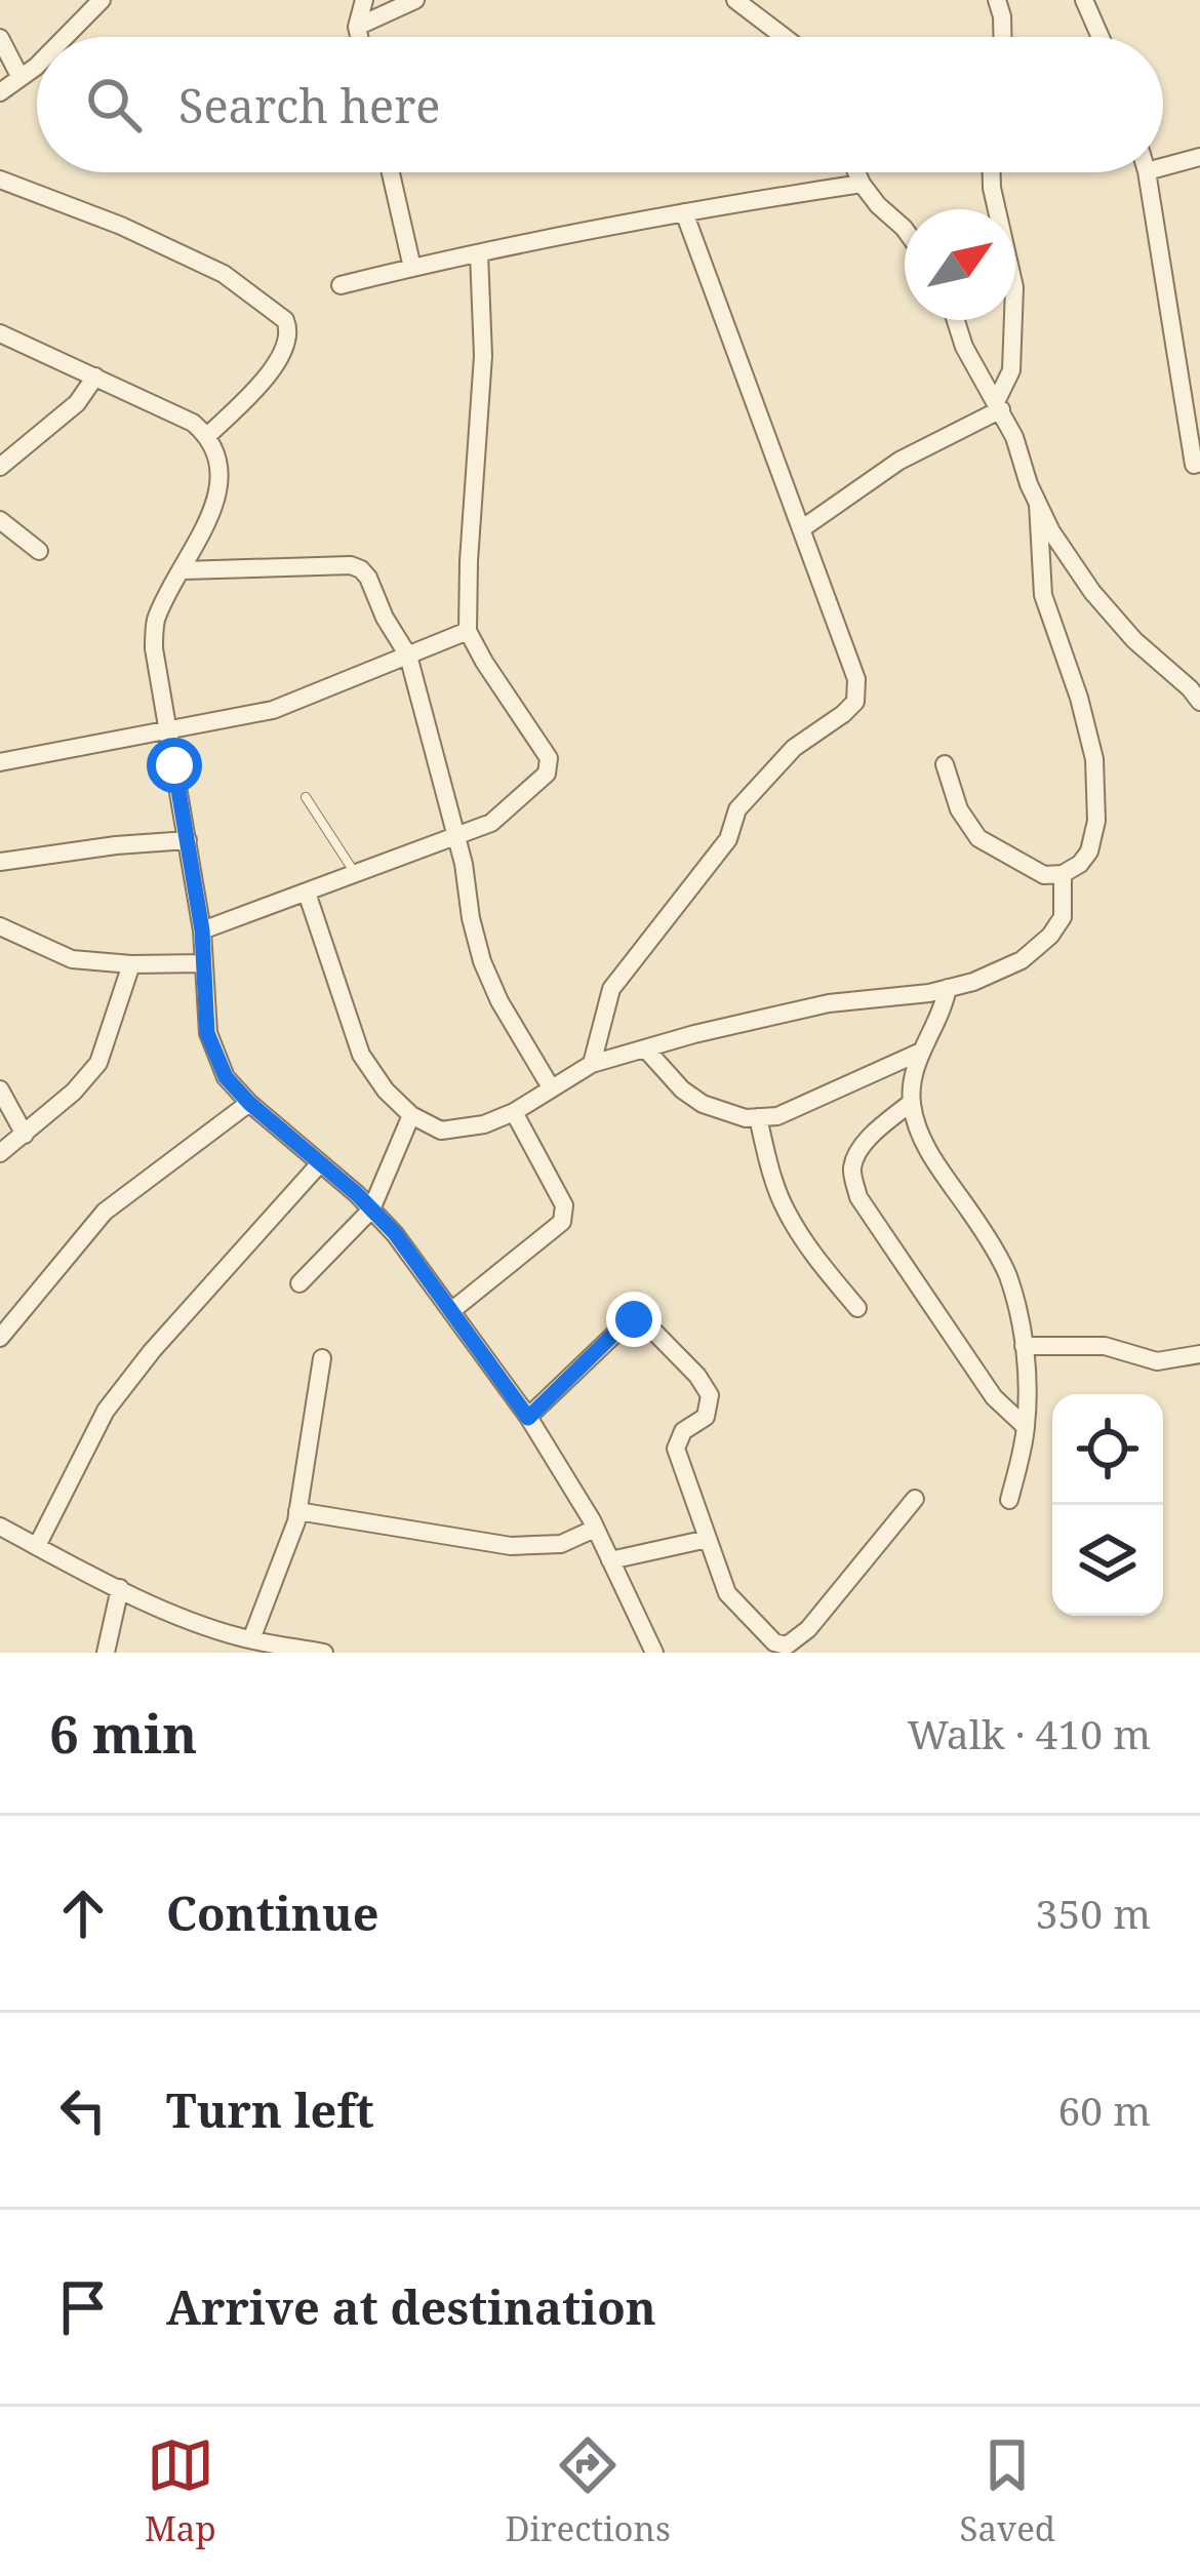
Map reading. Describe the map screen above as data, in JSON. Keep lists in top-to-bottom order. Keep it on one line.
{"north":"top right","page":{"search":"Search here","heading":["6 min","Walk · 410 m"],"list":[["Continue","350 m"],["Turn left","60 m"],"Arrive at destination"],"nav":["Map","Directions","Saved"]}}
